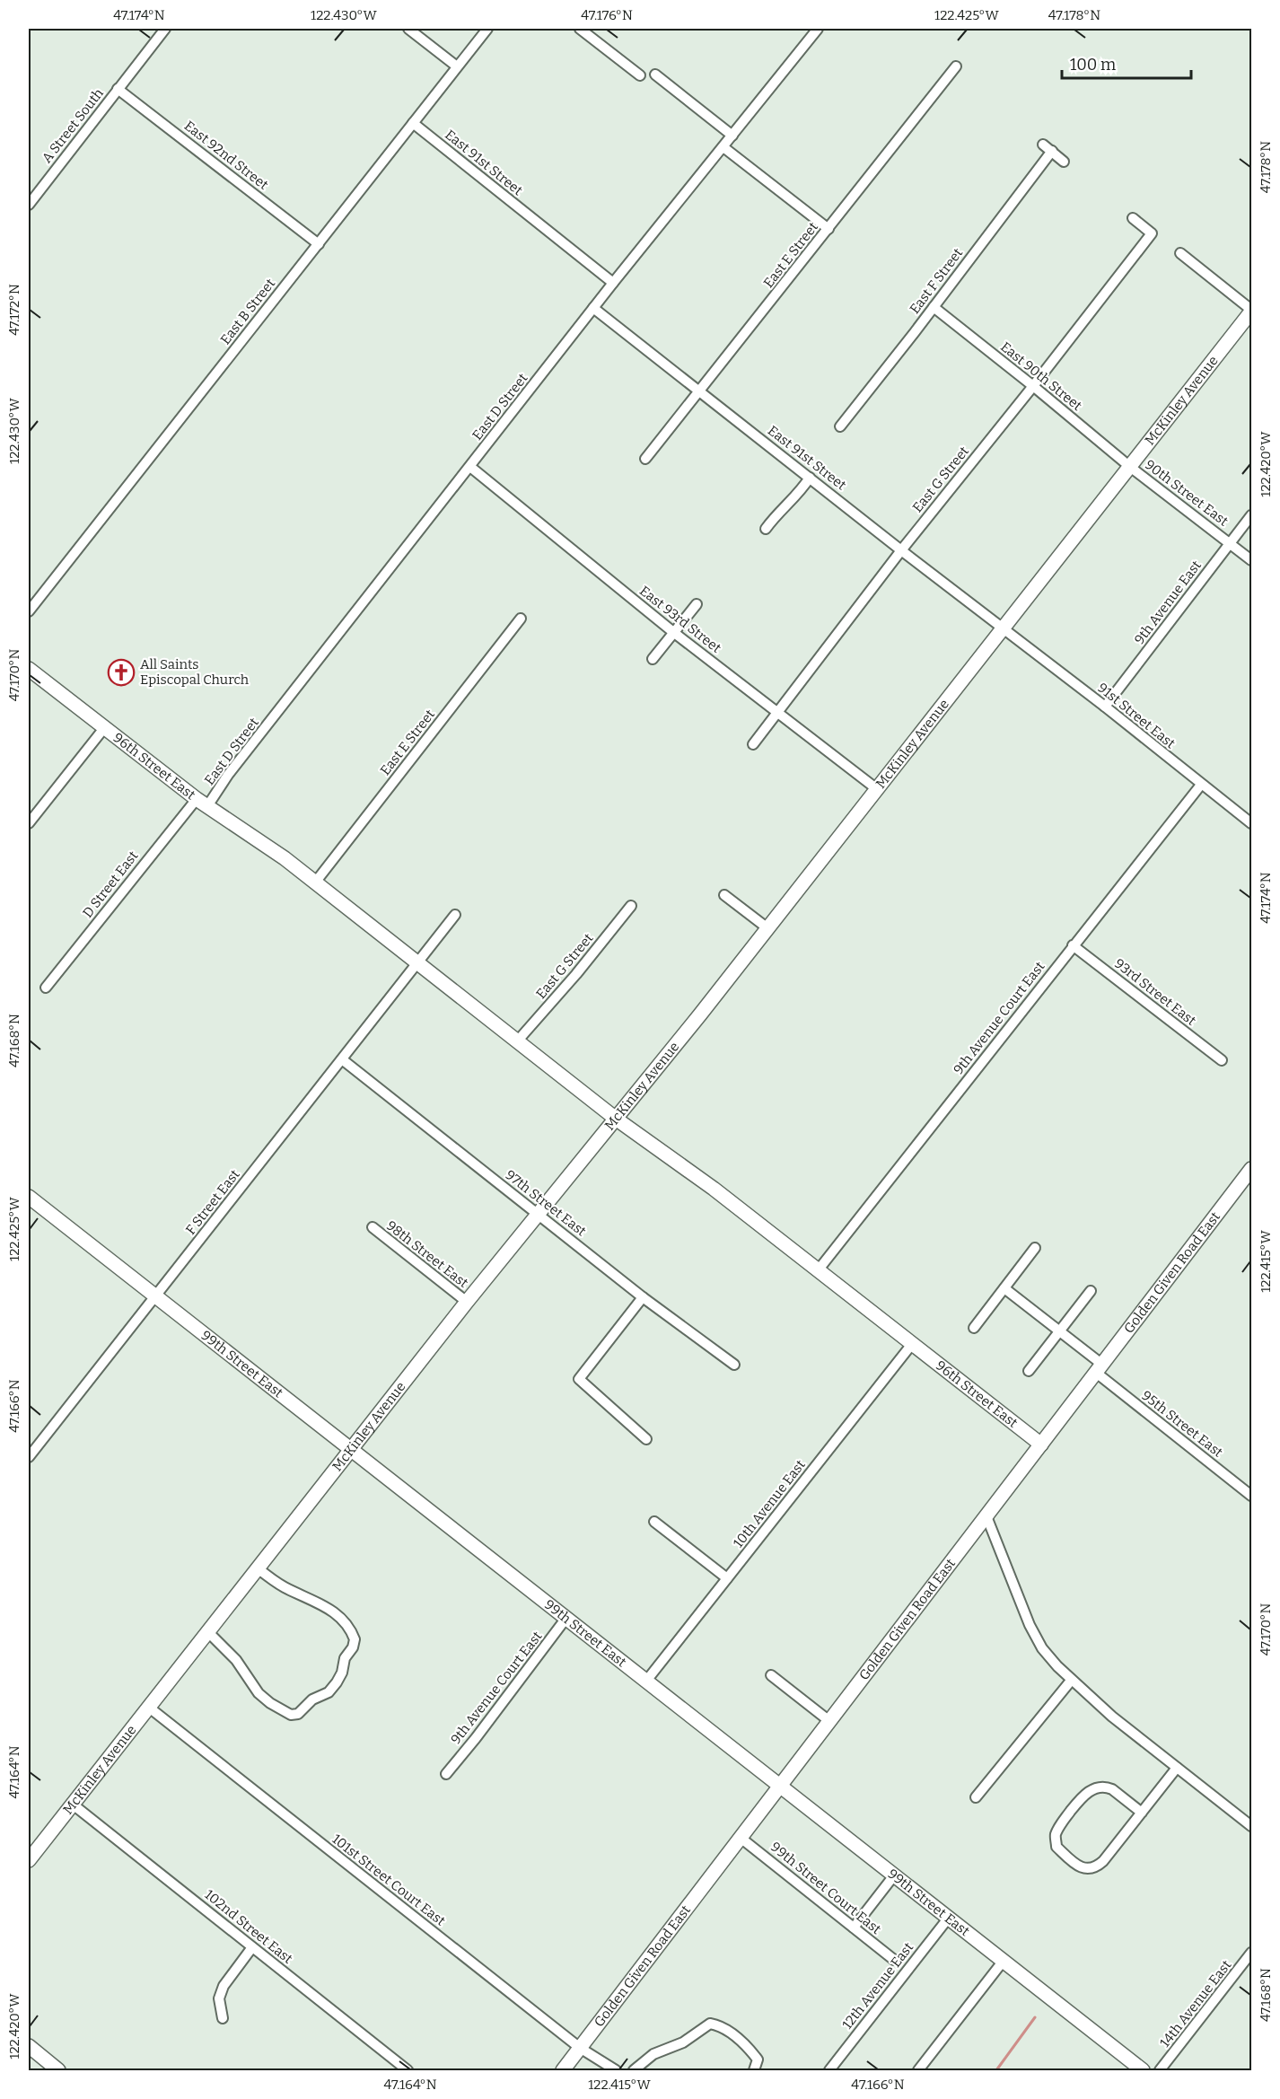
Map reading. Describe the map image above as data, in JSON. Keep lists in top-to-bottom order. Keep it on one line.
{"streets":{"street":["A Street South","East 92nd Street","East 91st Street","East E Street","East F Street","East B Street","East 90th Street","McKinley Avenue","East D Street","East G Street","90th Street East","9th Avenue East","East 93rd Street","91st Street East","96th Street East","D Street East","93rd Street East","9th Avenue Court East","F Street East","97th Street East","98th Street East","Golden Given Road East","99th Street East","95th Street East","10th Avenue East","101st Street Court East","99th Street Court East","102nd Street East","12th Avenue East","14th Avenue East"]},"crossings":[["A Street South","East 92nd Street"],["East 92nd Street","East B Street"],["East 91st Street","East E Street"],["East 91st Street","East B Street"],["East 91st Street","McKinley Avenue"],["East 91st Street","East D Street"],["East 91st Street","East G Street"],["East 91st Street","91st Street East"],["East E Street","96th Street East"],["East F Street","East 90th Street"],["East 90th Street","McKinley Avenue"],["East 90th Street","East G Street"],["East 90th Street","90th Street East"],["McKinley Avenue","90th Street East"],["McKinley Avenue","East 93rd Street"],["McKinley Avenue","91st Street East"],["McKinley Avenue","96th Street East"],["McKinley Avenue","97th Street East"],["McKinley Avenue","98th Street East"],["McKinley Avenue","99th Street East"],["McKinley Avenue","101st Street Court East"],["McKinley Avenue","102nd Street East"],["East D Street","East 93rd Street"],["East D Street","96th Street East"],["East D Street","D Street East"],["East G Street","East 93rd Street"],["East G Street","96th Street East"],["90th Street East","9th Avenue East"],["9th Avenue East","91st Street East"],["91st Street East","9th Avenue Court East"],["96th Street East","D Street East"],["96th Street East","9th Avenue Court East"],["96th Street East","F Street East"],["96th Street East","Golden Given Road East"],["96th Street East","10th Avenue East"],["93rd Street East","9th Avenue Court East"],["9th Avenue Court East","99th Street East"],["F Street East","97th Street East"],["F Street East","99th Street East"],["Golden Given Road East","99th Street East"],["Golden Given Road East","95th Street East"],["Golden Given Road East","101st Street Court East"],["Golden Given Road East","99th Street Court East"],["99th Street East","10th Avenue East"],["99th Street East","12th Avenue East"]],"places":{"church":["All Saints Episcopal Church"]},"scale_bar":"100 m","coordinates":["47.174°N","122.430°W","47.176°N","122.425°W","47.178°N","47.172°N","122.420°W","47.170°N","47.168°N","122.415°W","47.166°N","47.164°N"]}
